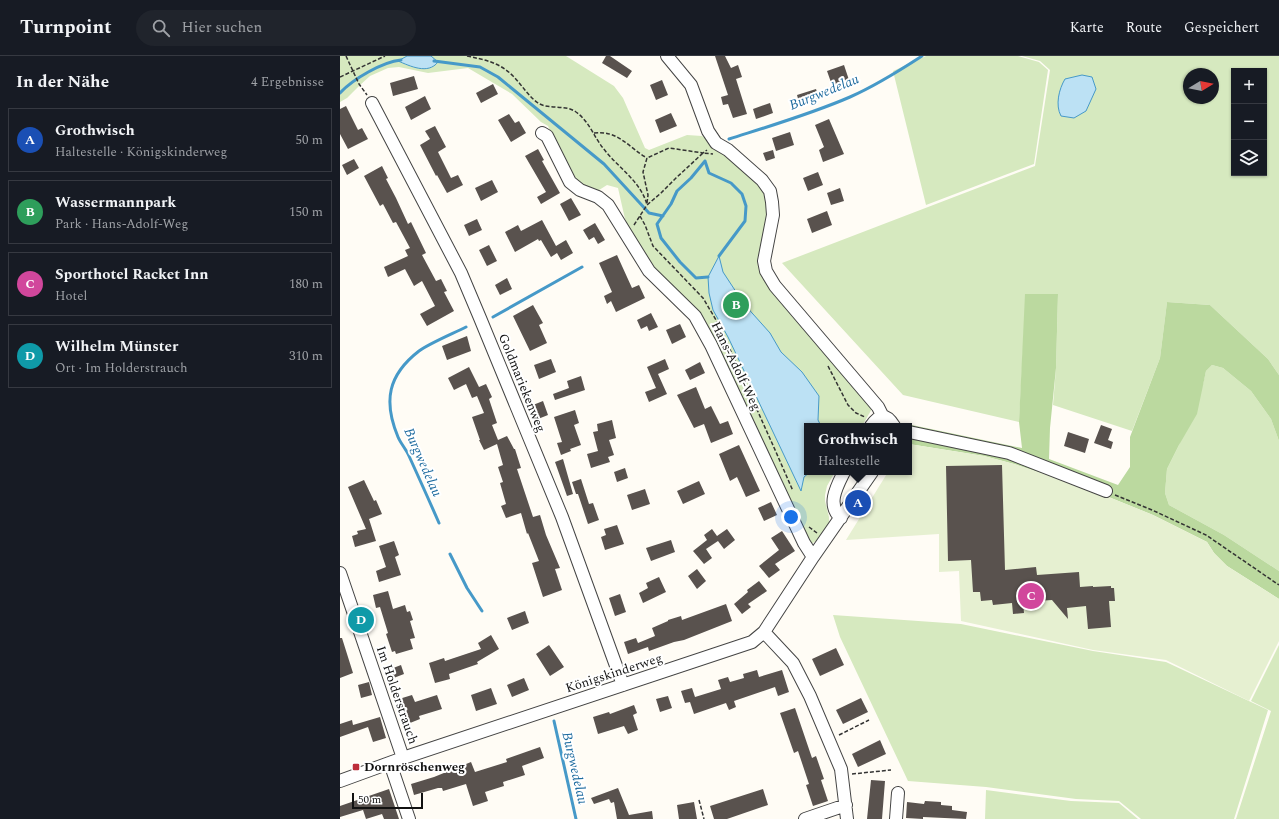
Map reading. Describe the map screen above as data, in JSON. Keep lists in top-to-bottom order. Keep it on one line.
{"streets":{"street":["Hans-Adolf-Weg","Goldmariekenweg","Königskinderweg","Im Holderstrauch"]},"crossings":[["Hans-Adolf-Weg","Königskinderweg"],["Goldmariekenweg","Königskinderweg"],["Königskinderweg","Im Holderstrauch"]],"water":["Burgwedelau"],"places":{"transit":["Dornröschenweg"]},"scale_bar":"50 m","north":"right","page":{"header":"Turnpoint","search":"Hier suchen","nav":["Karte","Route","Gespeichert"],"heading":["In der Nähe","4 Ergebnisse"],"map_buttons":["+","−"],"list":[{"mark":"A","name":"Grothwisch","note":"Haltestelle · Königskinderweg","value":"50 m"},{"mark":"B","name":"Wassermannpark","note":"Park · Hans-Adolf-Weg","value":"150 m"},{"mark":"C","name":"Sporthotel Racket Inn","note":"Hotel","value":"180 m"},{"mark":"D","name":"Wilhelm Münster","note":"Ort · Im Holderstrauch","value":"310 m"}],"pins":["B","A","C","D"],"popup":["Grothwisch","Haltestelle"],"scale":"50 m"}}
